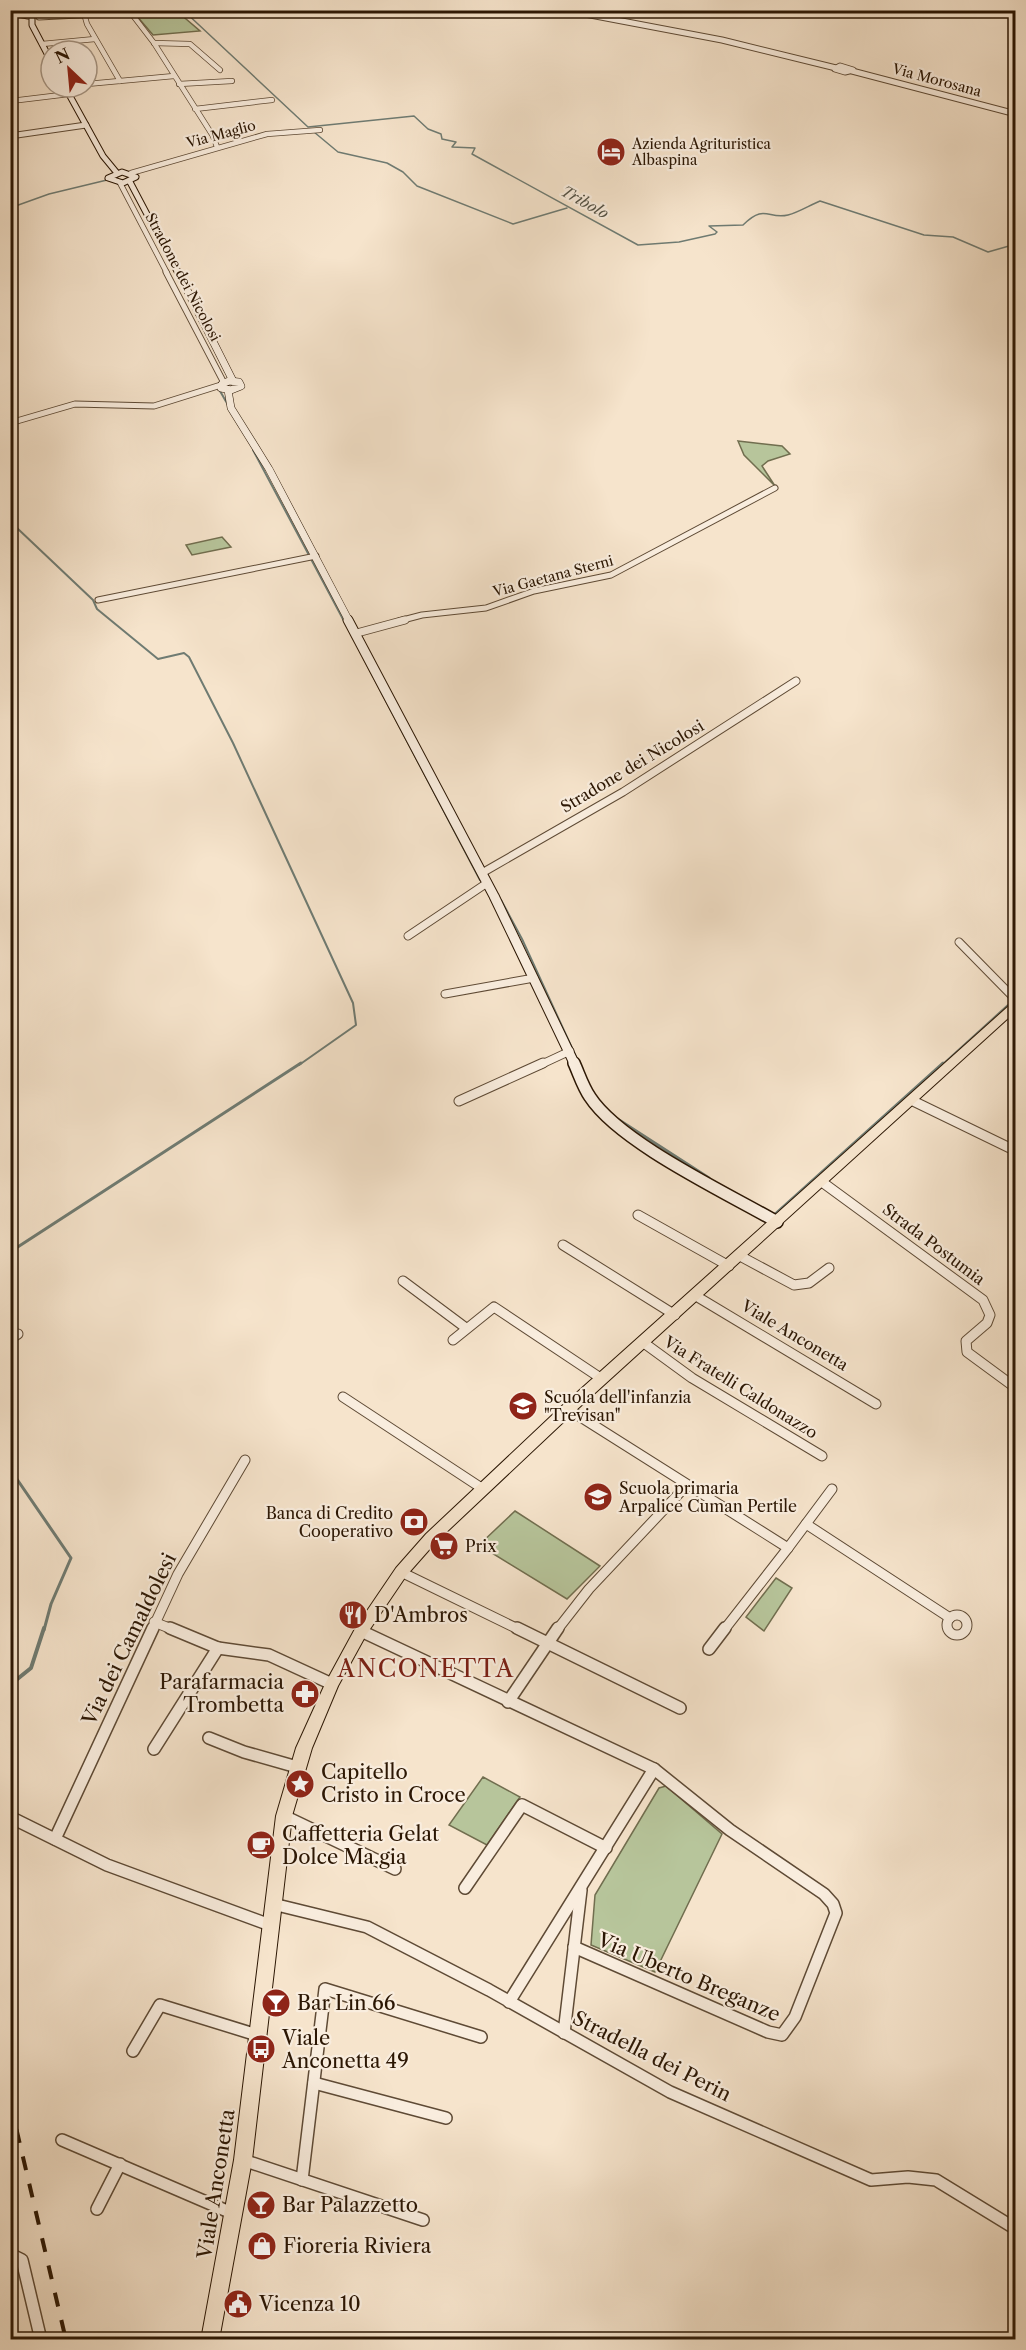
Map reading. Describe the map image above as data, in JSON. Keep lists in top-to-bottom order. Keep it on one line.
{"streets":{"main road":["Via Morosana","Stradone dei Nicolosi","Viale Anconetta"],"street":["Via Maglio","Via Gaetana Sterni","Strada Postumia","Via Fratelli Caldonazzo","Via dei Camaldolesi","Via Uberto Breganze","Stradella dei Perin"]},"crossings":[["Stradone dei Nicolosi","Via Gaetana Sterni"],["Stradone dei Nicolosi","Viale Anconetta"],["Viale Anconetta","Via Fratelli Caldonazzo"],["Viale Anconetta","Stradella dei Perin"]],"districts":["ANCONETTA"],"water":["Tribolo"],"places":{"hotel":["Azienda Agrituristica Albaspina"],"school or university":["Scuola dell'infanzia \"Trevisan\"","Scuola primaria Arpalice Cuman Pertile"],"bank":["Banca di Credito Cooperativo"],"supermarket":["Prix"],"restaurant":["D'Ambros"],"pharmacy":["Parafarmacia Trombetta"],"place":["Capitello Cristo in Croce"],"cafe":["Caffetteria Gelat Dolce Ma.gia"],"bar":["Bar Lin 66","Bar Palazzetto"],"bus stop":["Viale Anconetta 49"],"shop":["Fioreria Riviera"],"public building":["Vicenza 10"]},"north":"top left"}
